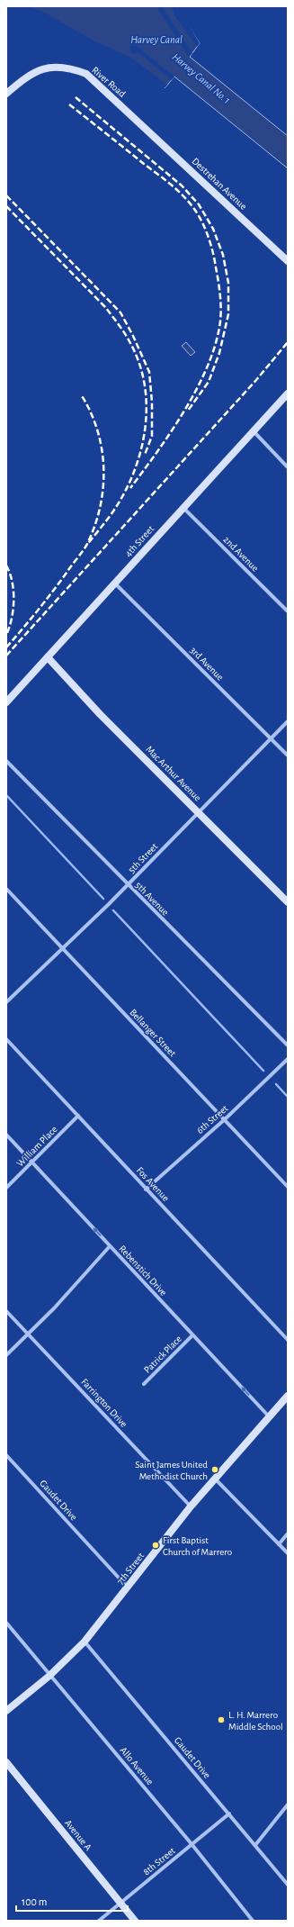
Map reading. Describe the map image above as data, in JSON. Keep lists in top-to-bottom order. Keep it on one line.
{"streets":{"street":["River Road","Destrehan Avenue","4th Street","2nd Avenue","3rd Avenue","Mac Arthur Avenue","5th Street","5th Avenue","Bellanger Street","6th Street","William Place","Fos Avenue","Rebenstich Drive","Patrick Place","Farrington Drive","Gaudet Drive","7th Street","Allo Avenue","Avenue A","8th Street"]},"crossings":[["River Road","Destrehan Avenue"],["4th Street","2nd Avenue"],["4th Street","3rd Avenue"],["4th Street","Mac Arthur Avenue"],["3rd Avenue","5th Street"],["Mac Arthur Avenue","5th Street"],["5th Street","5th Avenue"],["5th Street","Bellanger Street"],["Bellanger Street","6th Street"],["6th Street","Fos Avenue"],["William Place","Fos Avenue"],["William Place","Rebenstich Drive"],["Rebenstich Drive","Patrick Place"],["Rebenstich Drive","7th Street"],["Farrington Drive","7th Street"],["Gaudet Drive","7th Street"],["Gaudet Drive","8th Street"],["7th Street","Allo Avenue"],["Allo Avenue","8th Street"],["Avenue A","8th Street"]],"one_way":["Rebenstich Drive"],"water":["Harvey Canal","Harvey Canal No. 1"],"places":["Saint James United Methodist Church","First Baptist Church of Marrero","L. H. Marrero Middle School"],"scale_bar":"100 m"}
